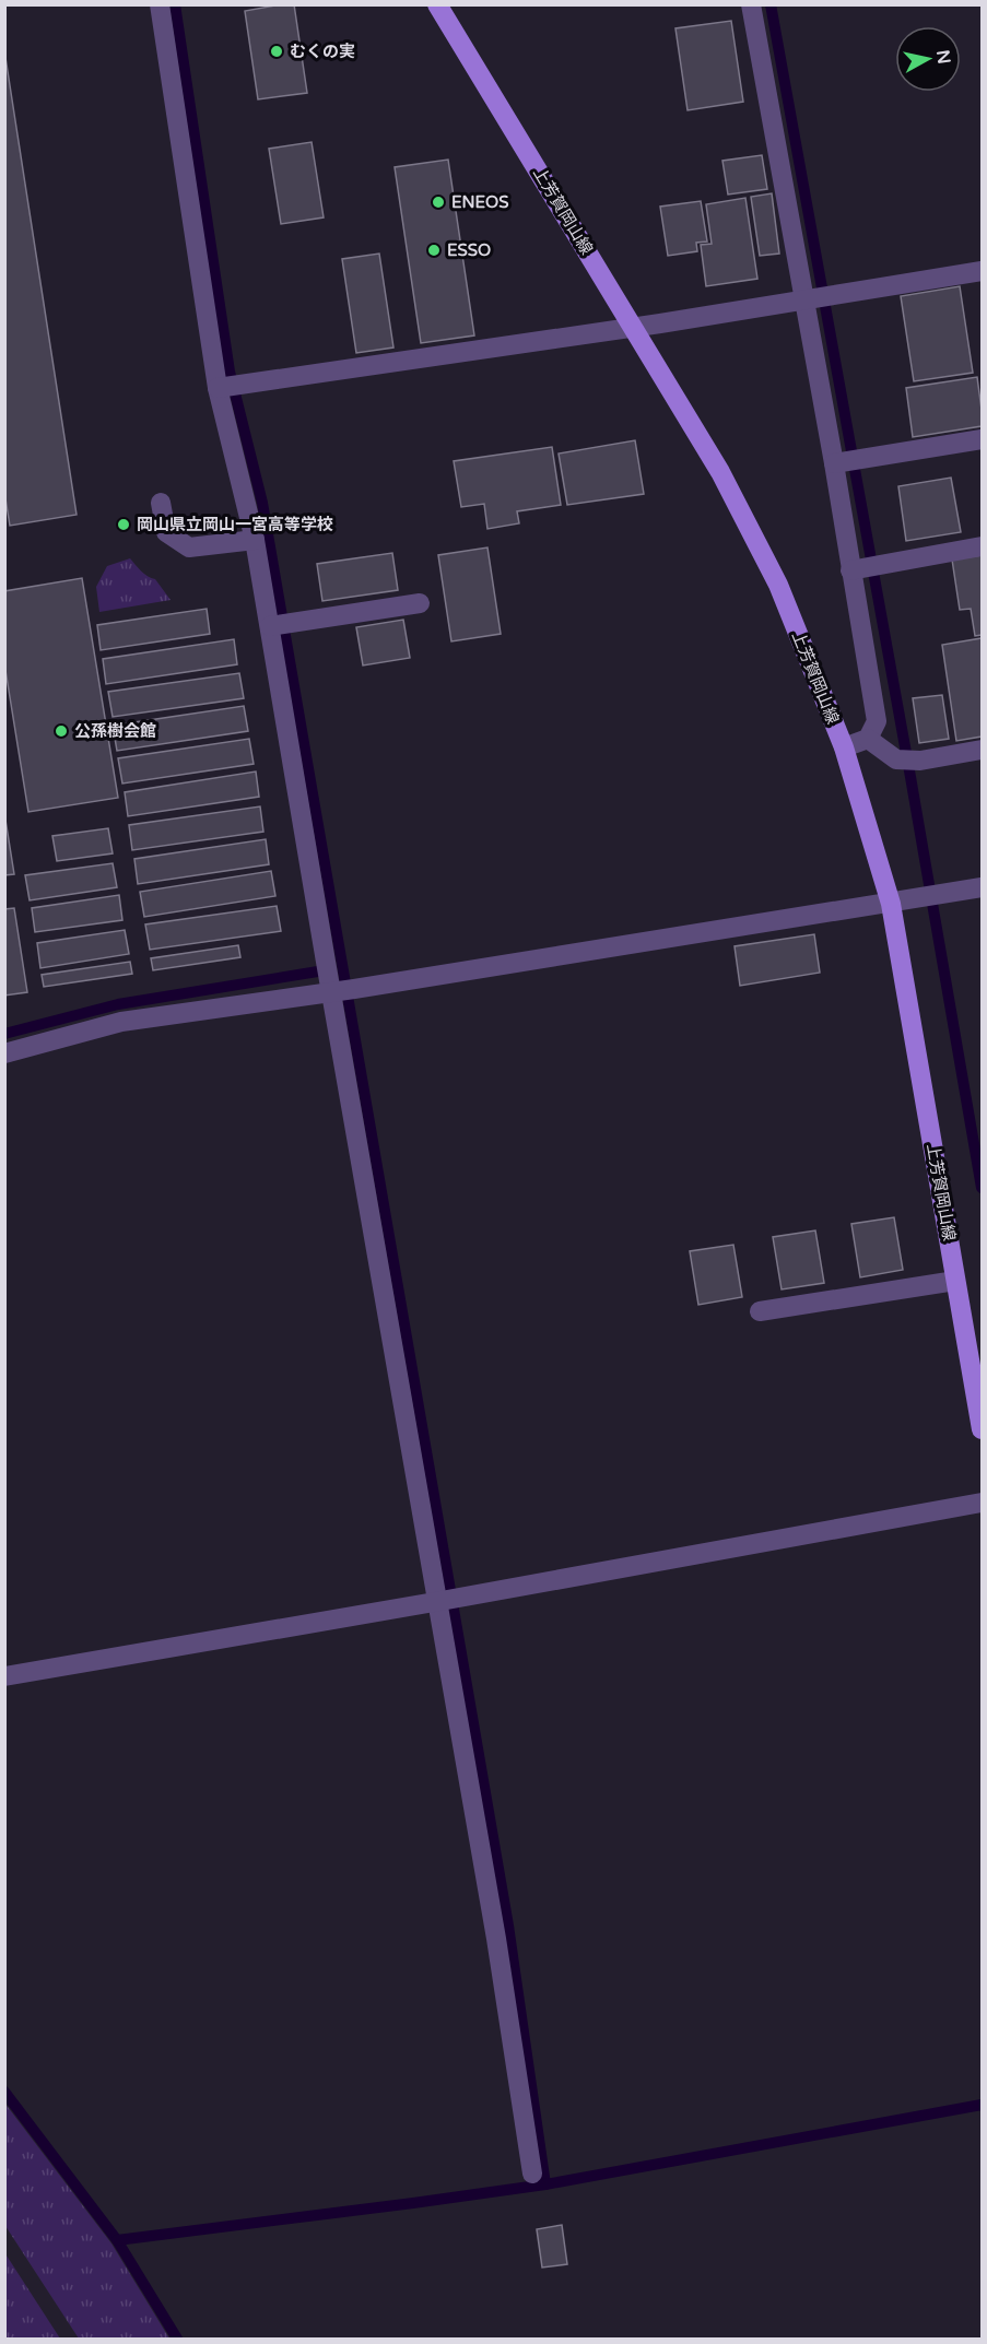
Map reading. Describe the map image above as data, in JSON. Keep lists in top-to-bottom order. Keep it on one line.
{"streets":{"main road":["上芳賀岡山線"]},"places":["むくの実","ENEOS","ESSO","岡山県立岡山一宮高等学校","公孫樹会館"],"north":"right"}
